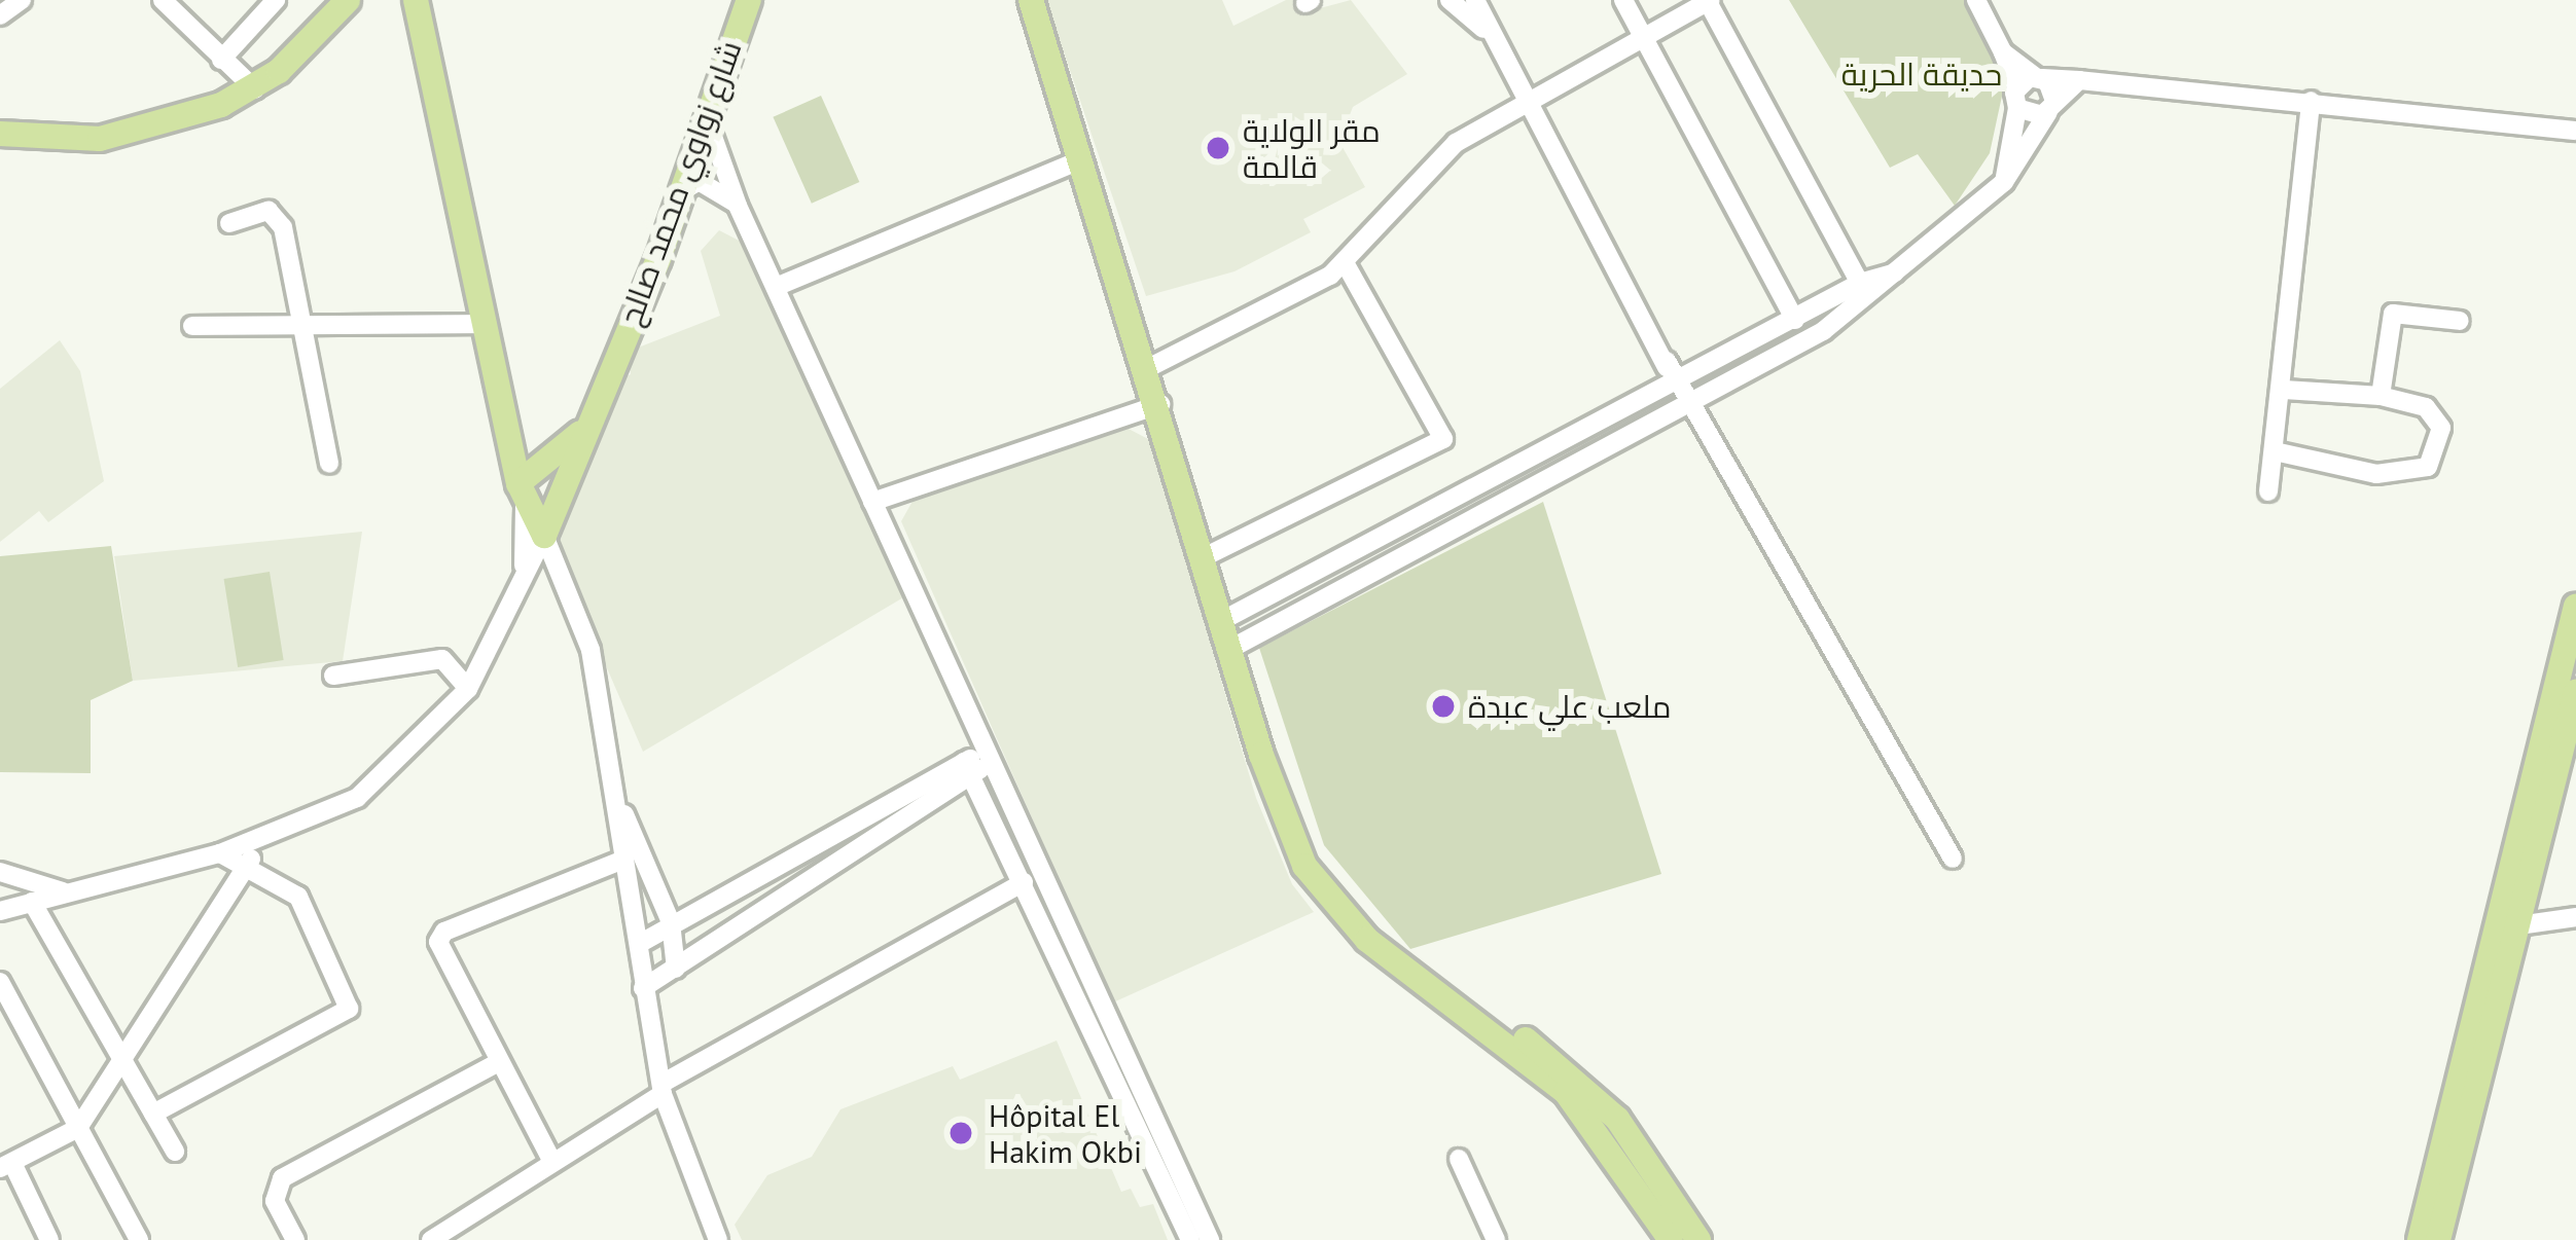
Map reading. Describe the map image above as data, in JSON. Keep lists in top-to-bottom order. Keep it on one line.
{"streets":{"main road":["شارع زواوي محمد صالح"]},"parks":["حديقة الحرية"],"places":["مقر الولاية قالمة","ملعب علي عبدة","Hôpital El Hakim Okbi"]}
